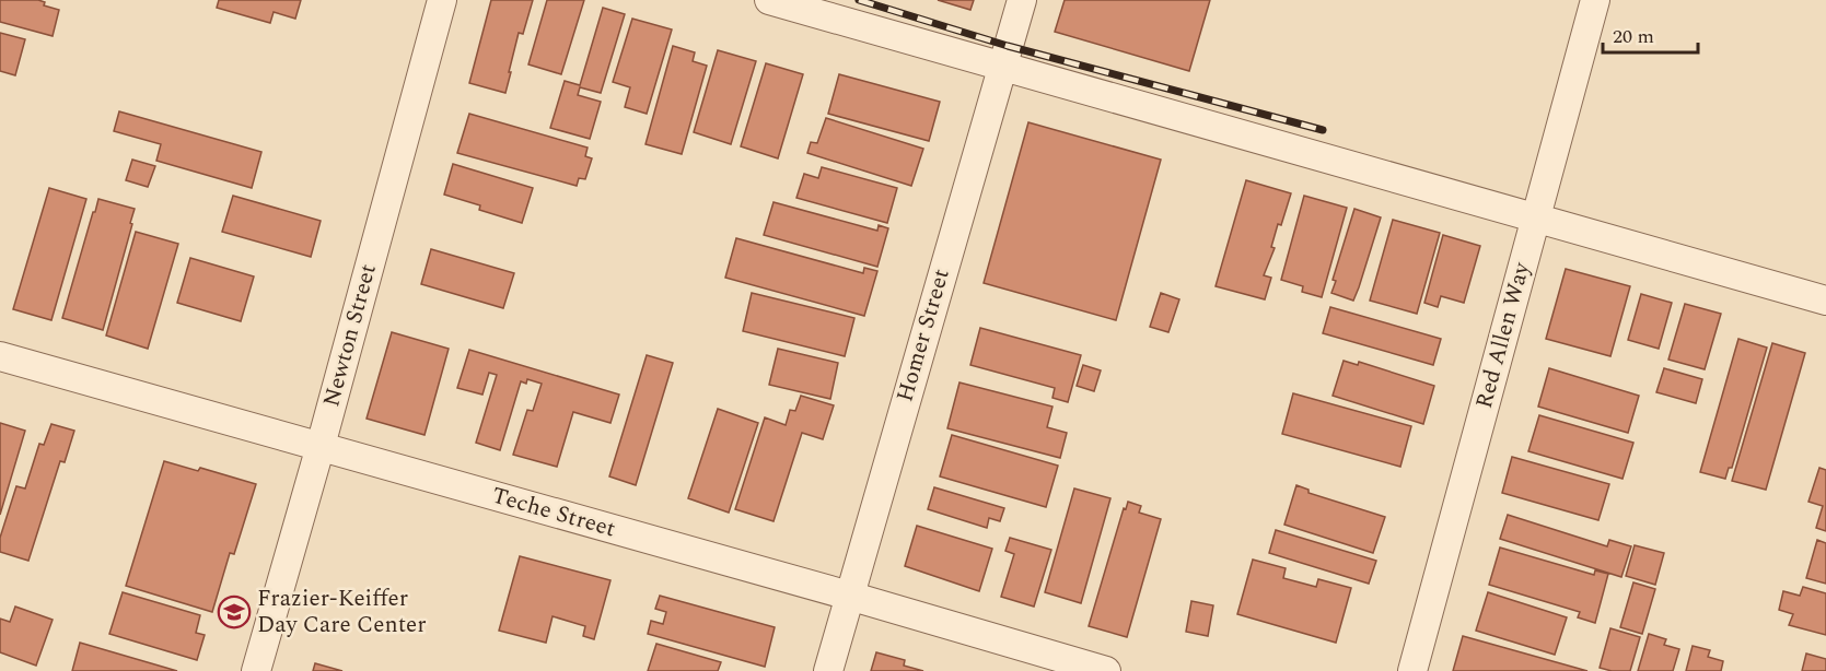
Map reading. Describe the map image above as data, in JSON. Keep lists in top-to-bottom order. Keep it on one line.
{"streets":{"street":["Newton Street","Homer Street","Red Allen Way","Teche Street"]},"crossings":[["Newton Street","Teche Street"],["Homer Street","Teche Street"]],"places":{"school or university":["Frazier-Keiffer Day Care Center"]},"scale_bar":"20 m"}
